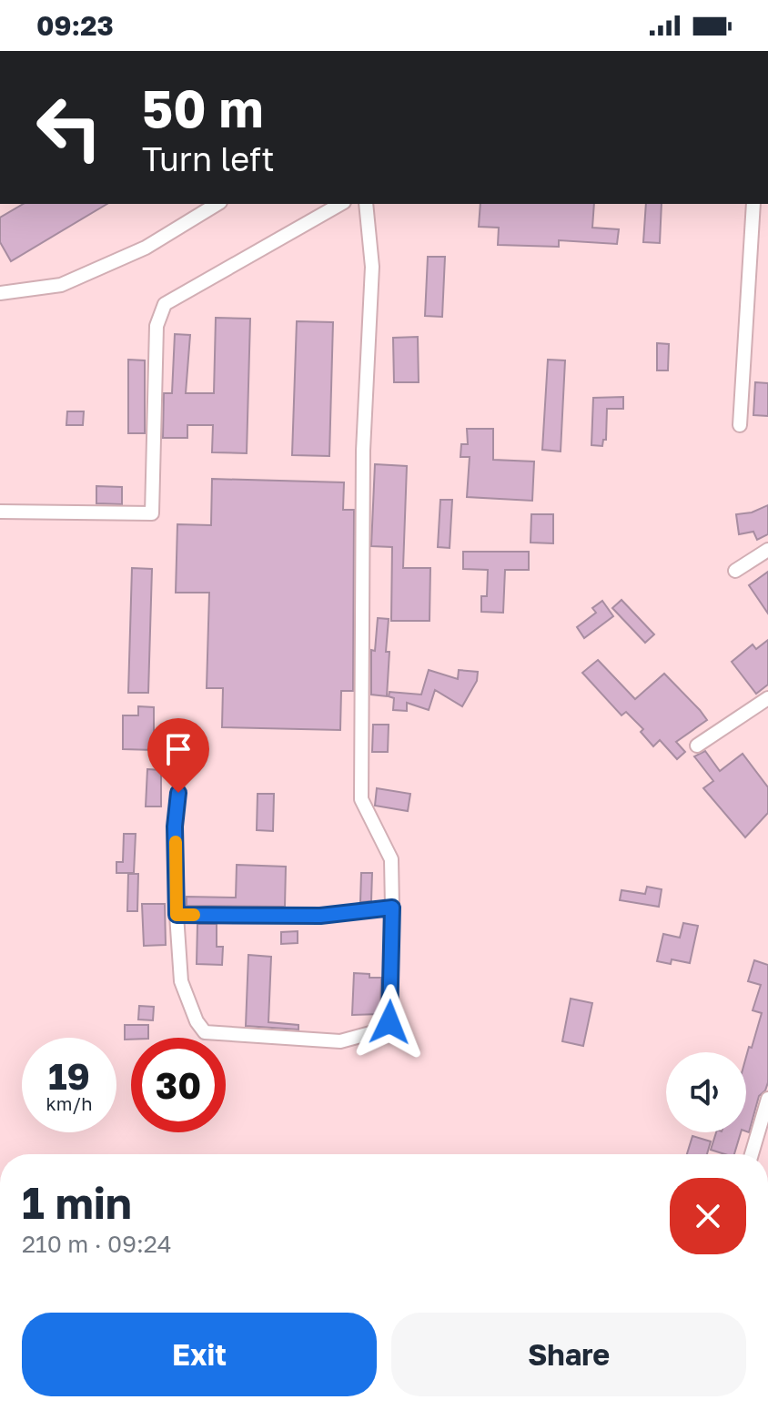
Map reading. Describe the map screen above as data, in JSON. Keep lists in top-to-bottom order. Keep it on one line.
{"page":{"status":"09:23","turn":["50 m","Turn left"],"speed":"19 km/h","limit":"30","heading":["1 min","210 m · 09:24"],"buttons":["Exit","Share"]}}
